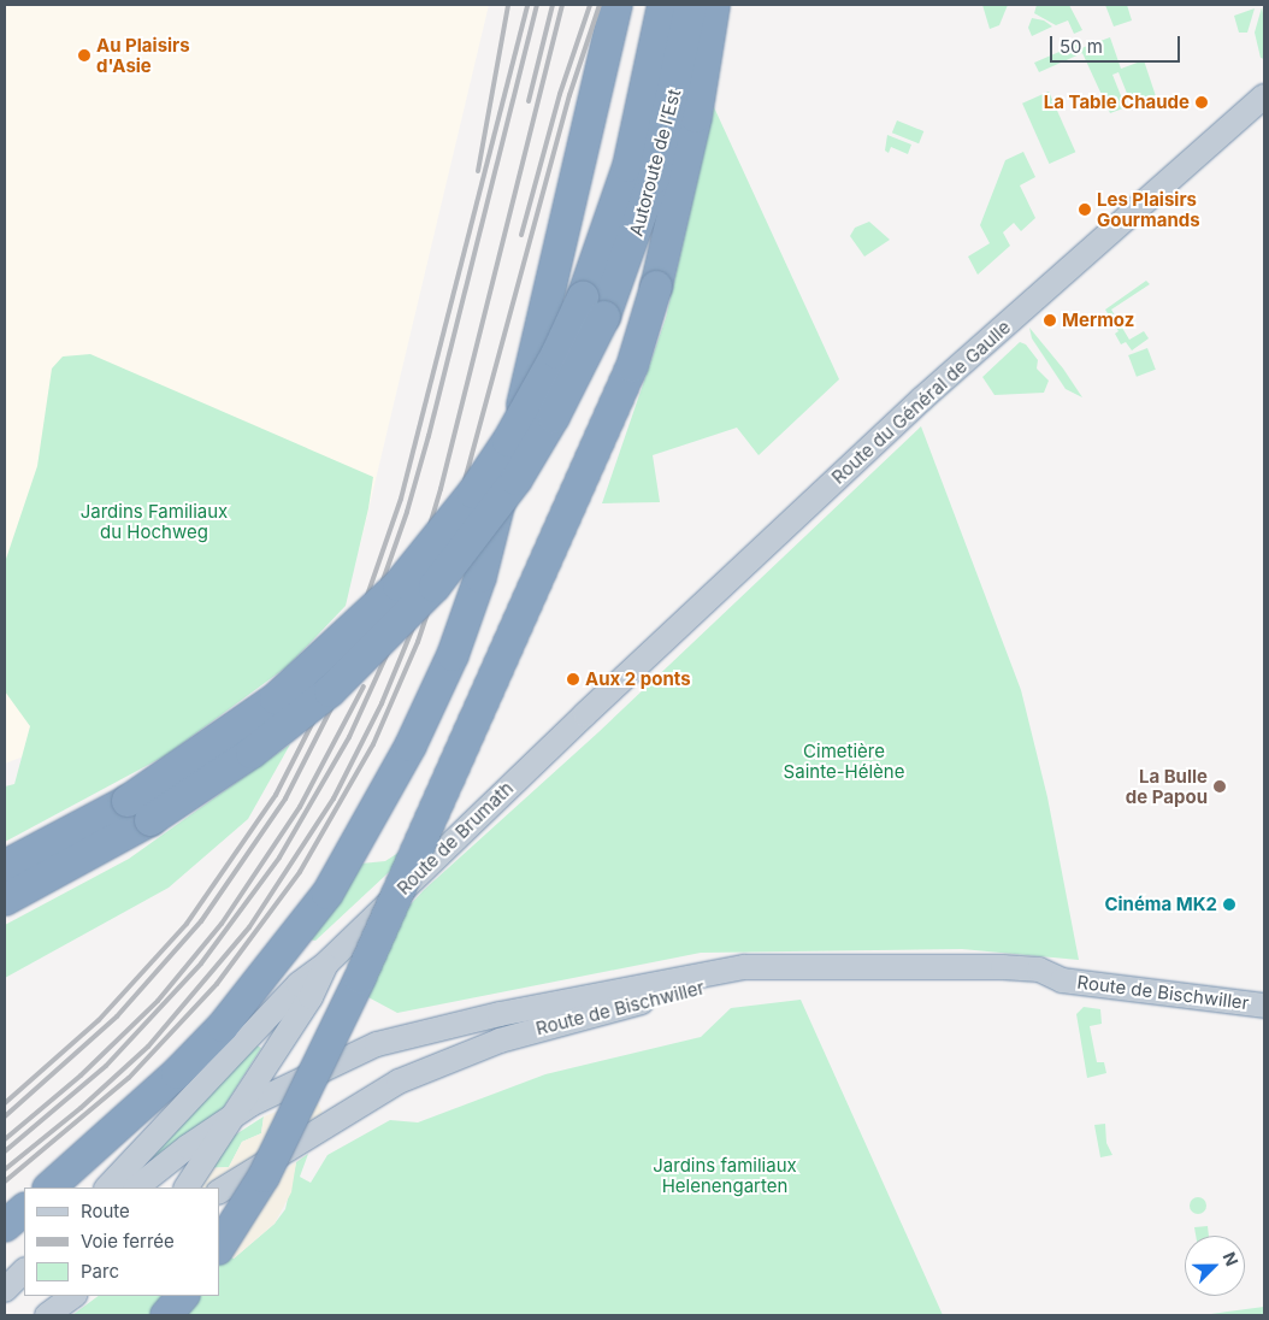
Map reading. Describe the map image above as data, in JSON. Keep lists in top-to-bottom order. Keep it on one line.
{"streets":{"highway":["Autoroute de l’Est"],"main road":["Route du Général de Gaulle","Route de Brumath","Route de Bischwiller"]},"crossings":[["Route du Général de Gaulle","Route de Brumath"],["Route de Brumath","Route de Bischwiller"]],"parks":["Jardins Familiaux du Hochweg","Cimetière Sainte-Hélène","Jardins familiaux Helenengarten"],"places":["Au Plaisirs d'Asie","La Table Chaude","Les Plaisirs Gourmands","Mermoz","Aux 2 ponts","La Bulle de Papou","Cinéma MK2"],"legend":["Route","Voie ferrée","Parc"],"scale_bar":"50 m","north":"top right"}
